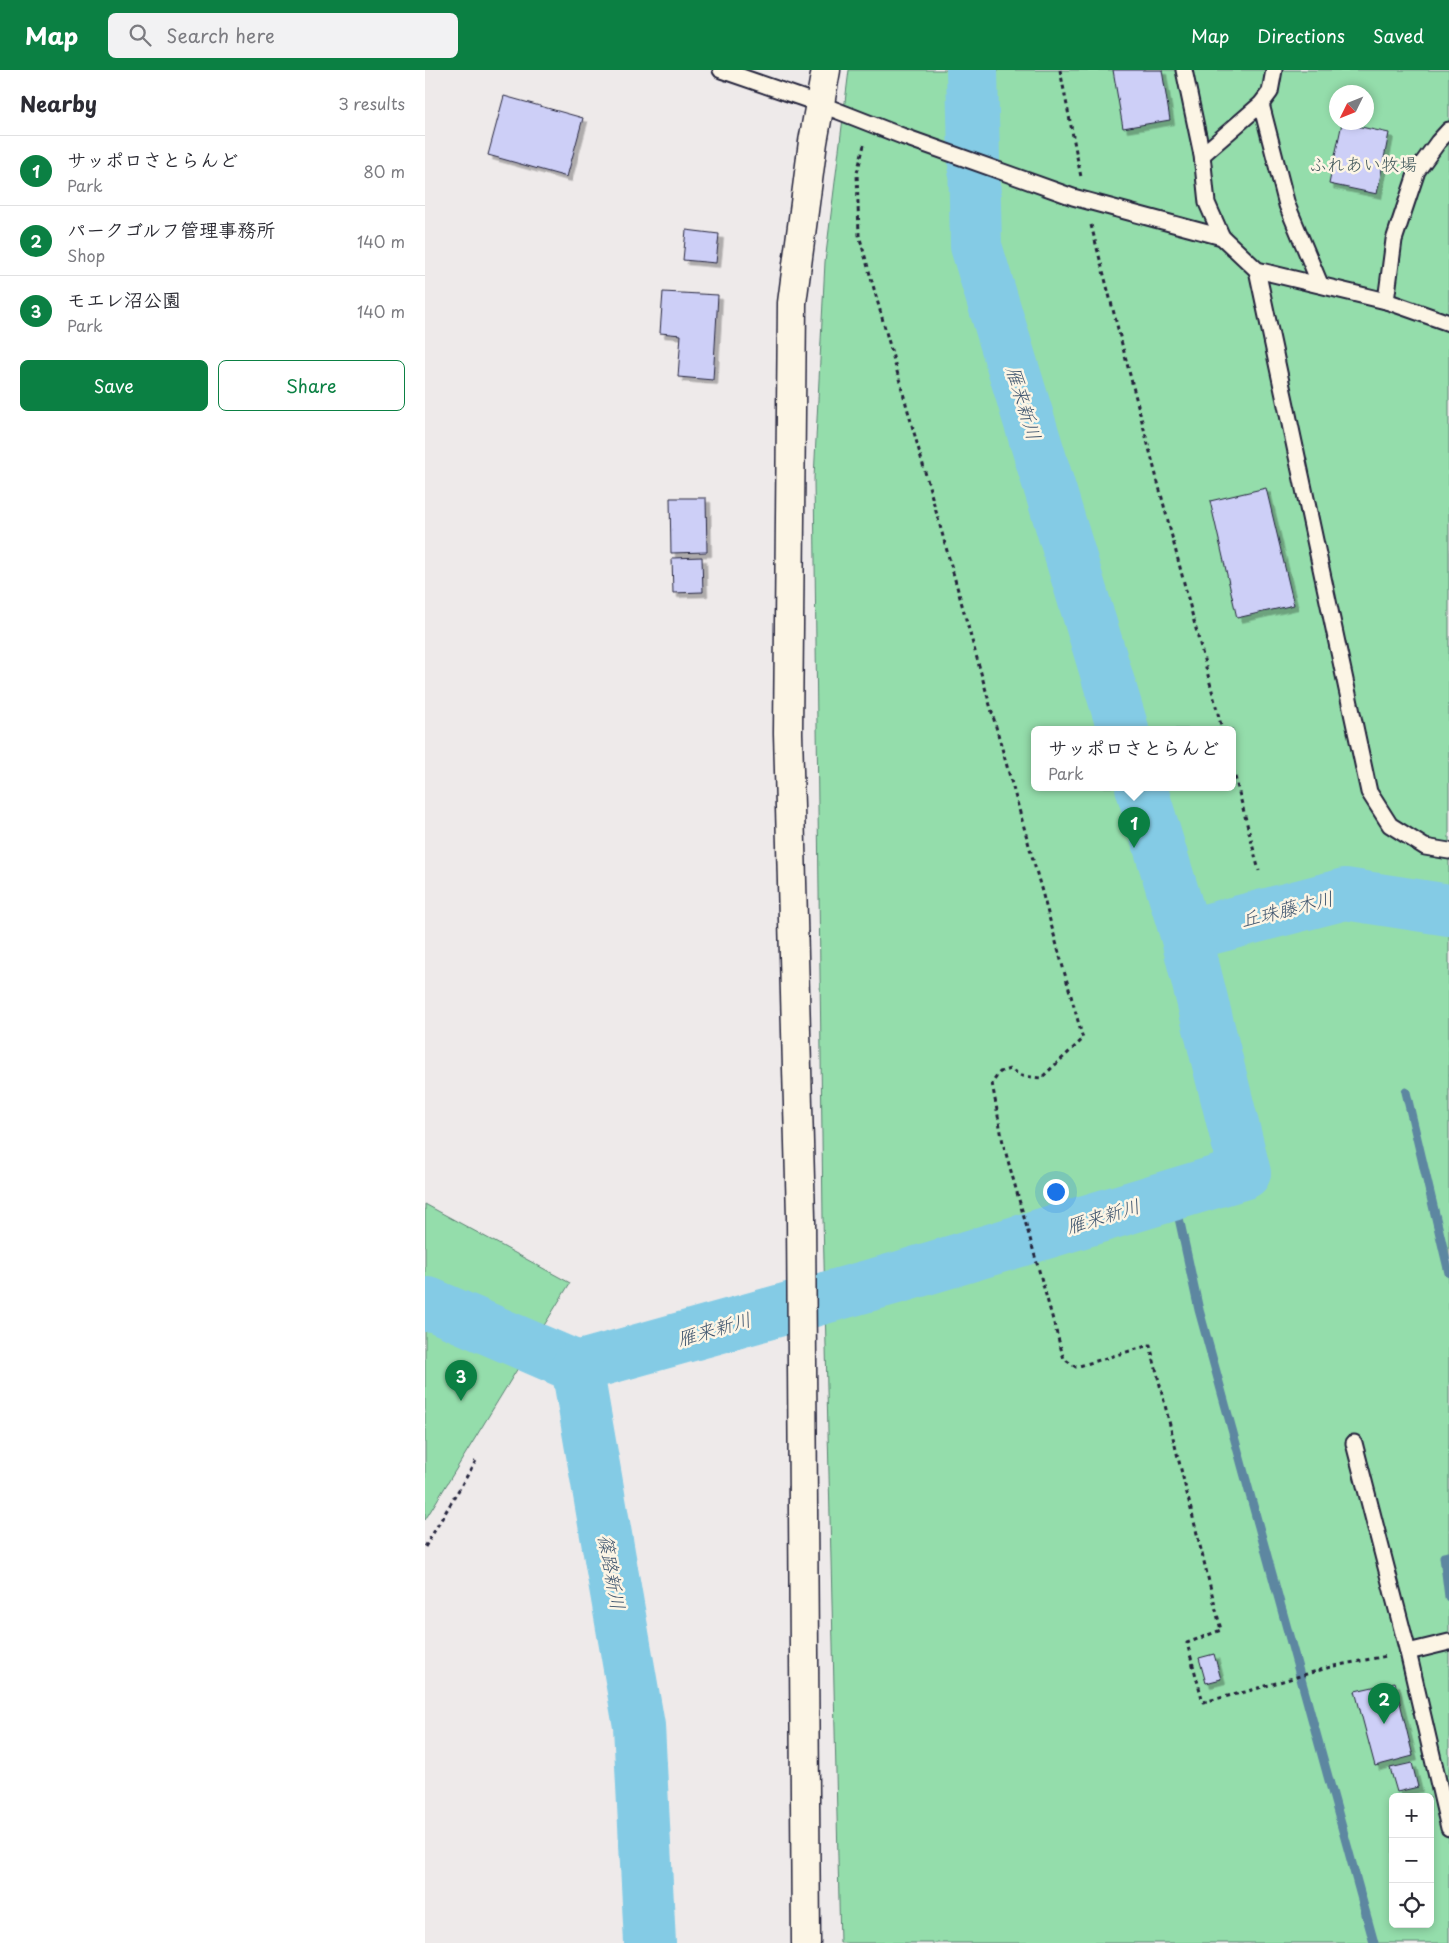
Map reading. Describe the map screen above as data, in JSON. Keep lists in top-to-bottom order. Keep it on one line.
{"water":["雁来新川","丘珠藤木川","篠路新川"],"parks":["ふれあい牧場"],"north":"bottom left","page":{"header":"Map","search":"Search here","nav":["Map","Directions","Saved"],"heading":["Nearby","3 results"],"list":[{"mark":"1","name":"サッポロさとらんど","note":"Park","value":"80 m"},{"mark":"2","name":"パークゴルフ管理事務所","note":"Shop","value":"140 m"},{"mark":"3","name":"モエレ沼公園","note":"Park","value":"140 m"}],"buttons":["Save","Share"],"popup":["サッポロさとらんど","Park"],"pins":["1","3","2"],"map_buttons":["+","−"]}}
